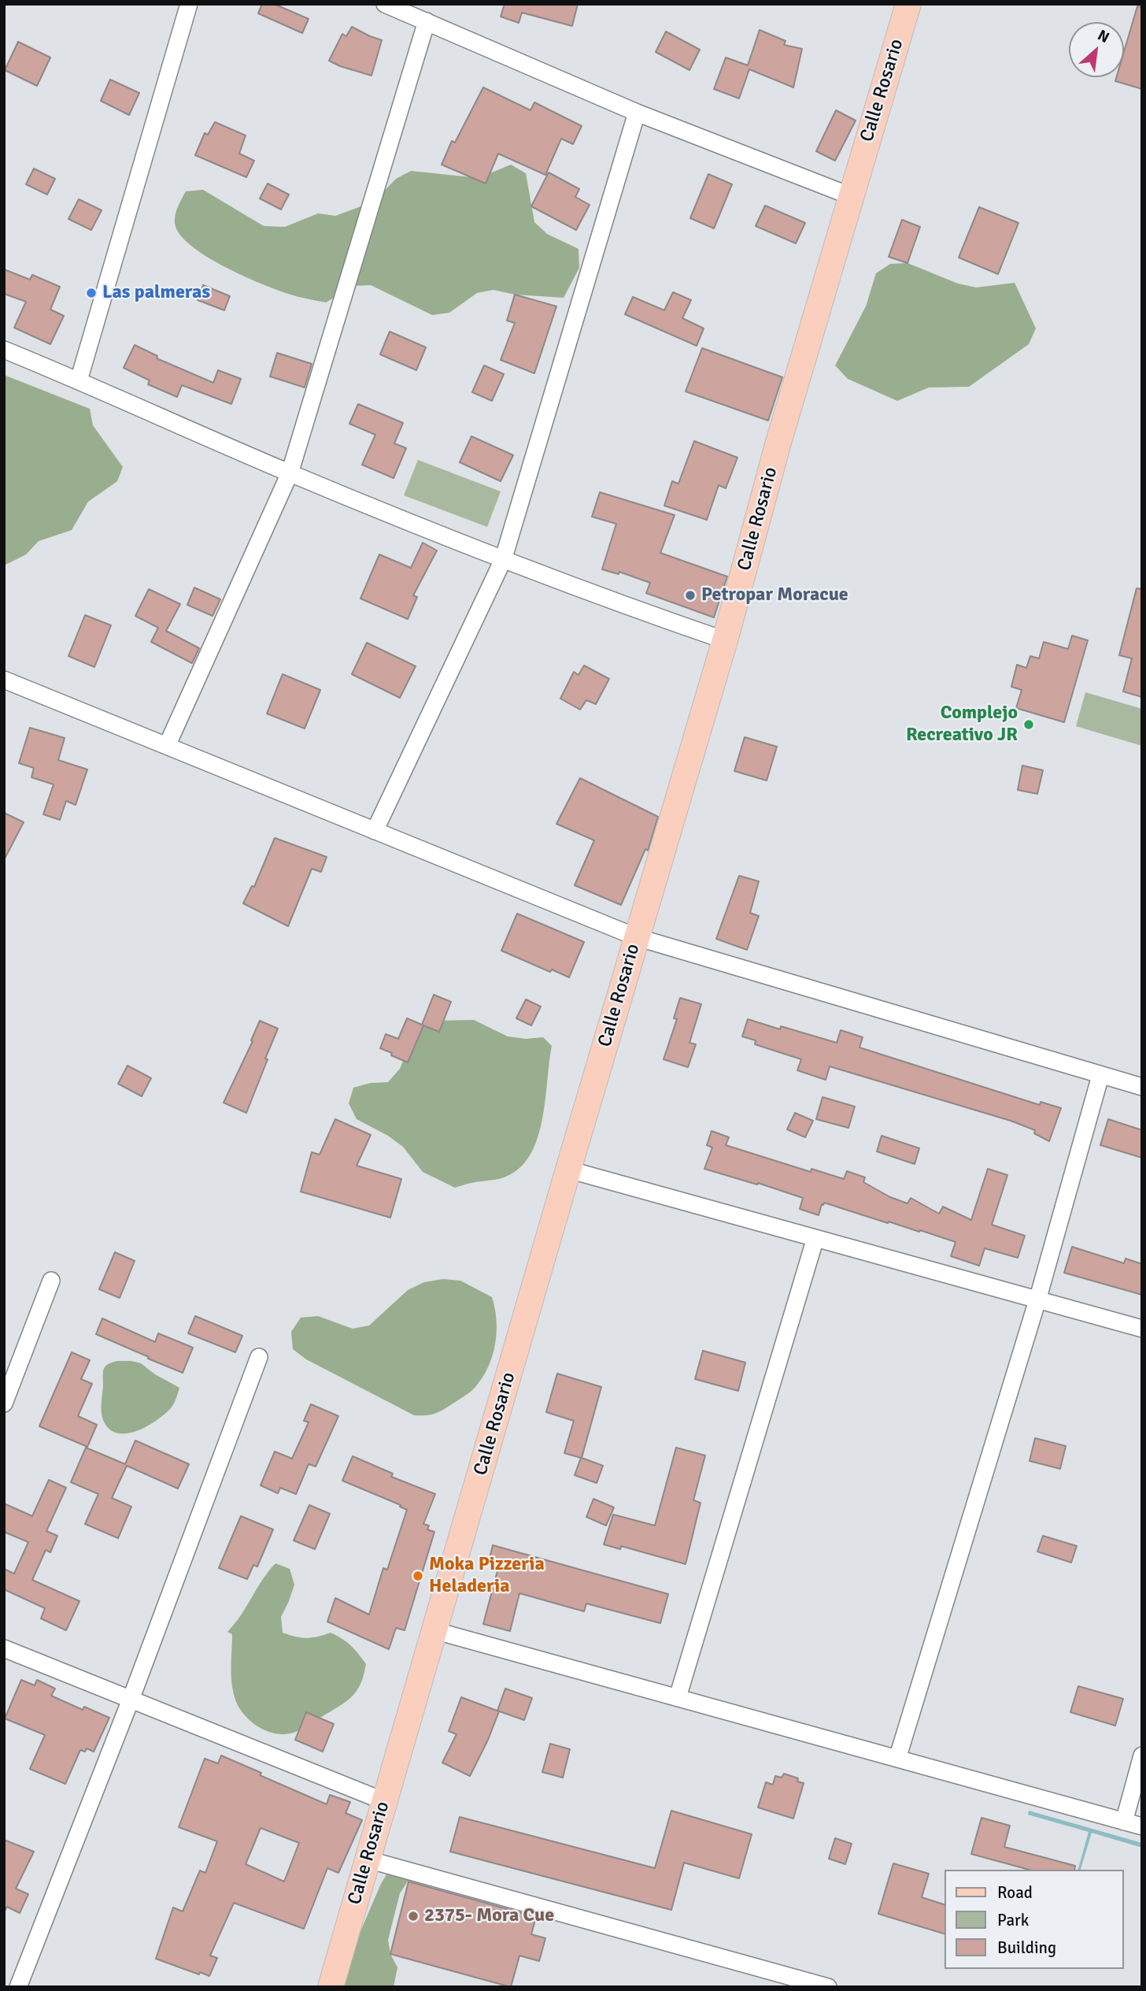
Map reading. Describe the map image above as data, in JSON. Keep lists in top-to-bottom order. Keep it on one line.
{"streets":{"main road":["Calle Rosario"]},"places":["Las palmeras","Petropar Moracue","Complejo Recreativo JR","Moka Pizzeria Heladeria","2375- Mora Cue"],"legend":["Road","Park","Building"],"north":"top right"}
